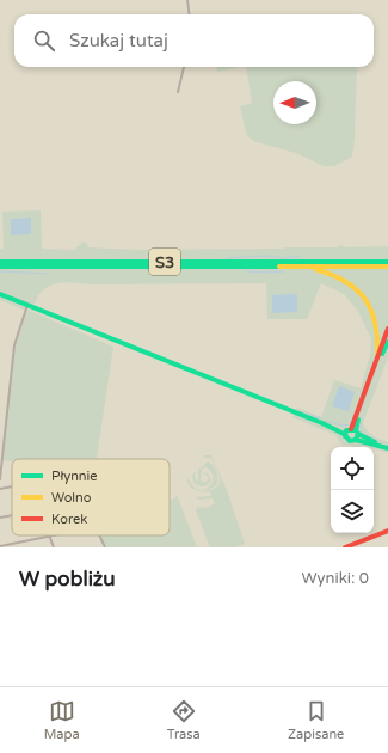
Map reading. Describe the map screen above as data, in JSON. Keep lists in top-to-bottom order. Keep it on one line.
{"streets":{"main road":["S3"]},"legend":["Płynnie","Wolno","Korek"],"north":"left","page":{"search":"Szukaj tutaj","heading":["W pobliżu","Wyniki: 0"],"nav":["Mapa","Trasa","Zapisane"]}}
